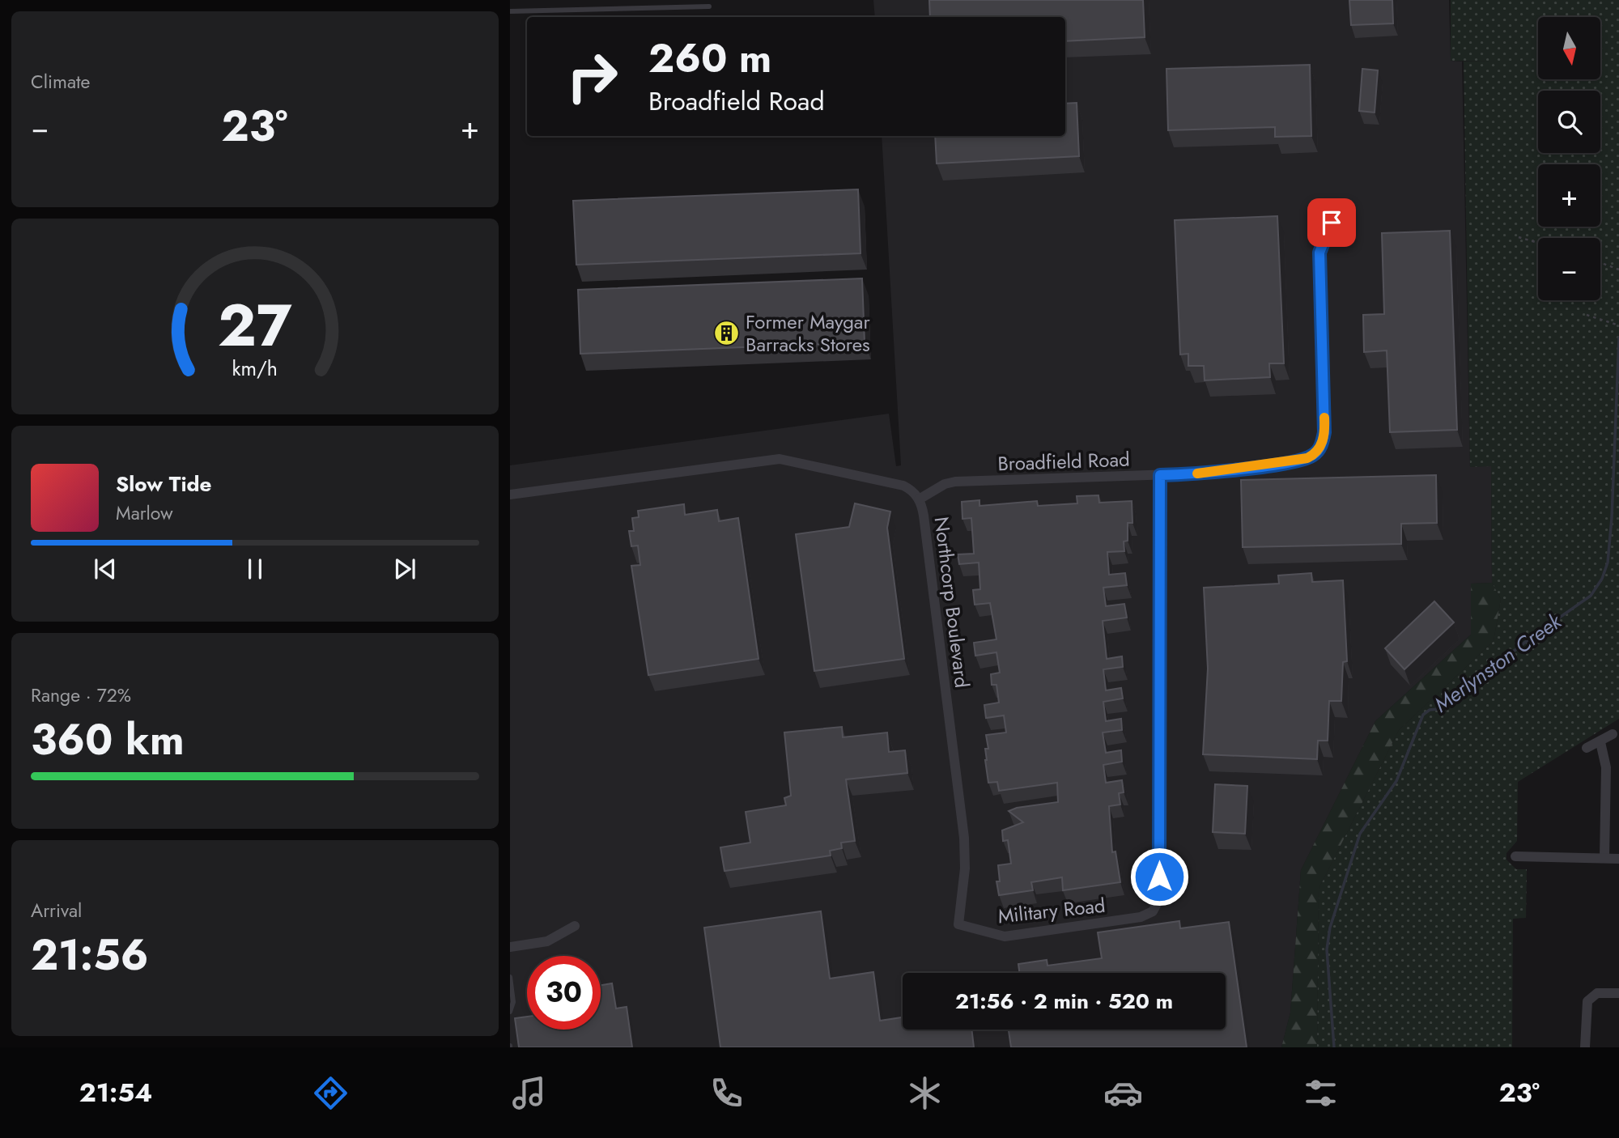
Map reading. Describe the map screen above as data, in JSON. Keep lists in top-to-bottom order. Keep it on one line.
{"streets":{"street":["Broadfield Road","Northcorp Boulevard","Military Road"]},"crossings":[["Broadfield Road","Northcorp Boulevard"],["Broadfield Road","Military Road"],["Northcorp Boulevard","Military Road"]],"water":["Merlynston Creek"],"places":{"building":["Former Maygar Barracks Stores"]},"north":"bottom","page":{"tile":["Climate",["Range · 72%","360 km"],["Arrival","21:56"]],"map_buttons":["+","−"],"turn":["260 m","Broadfield Road"],"heat":["−","23°","+"],"song":["Slow Tide","Marlow"],"limit":"30","trip":"21:56 · 2 min · 520 m","tabs":["21:54","23°"],"gauge":["27","km/h"]}}
